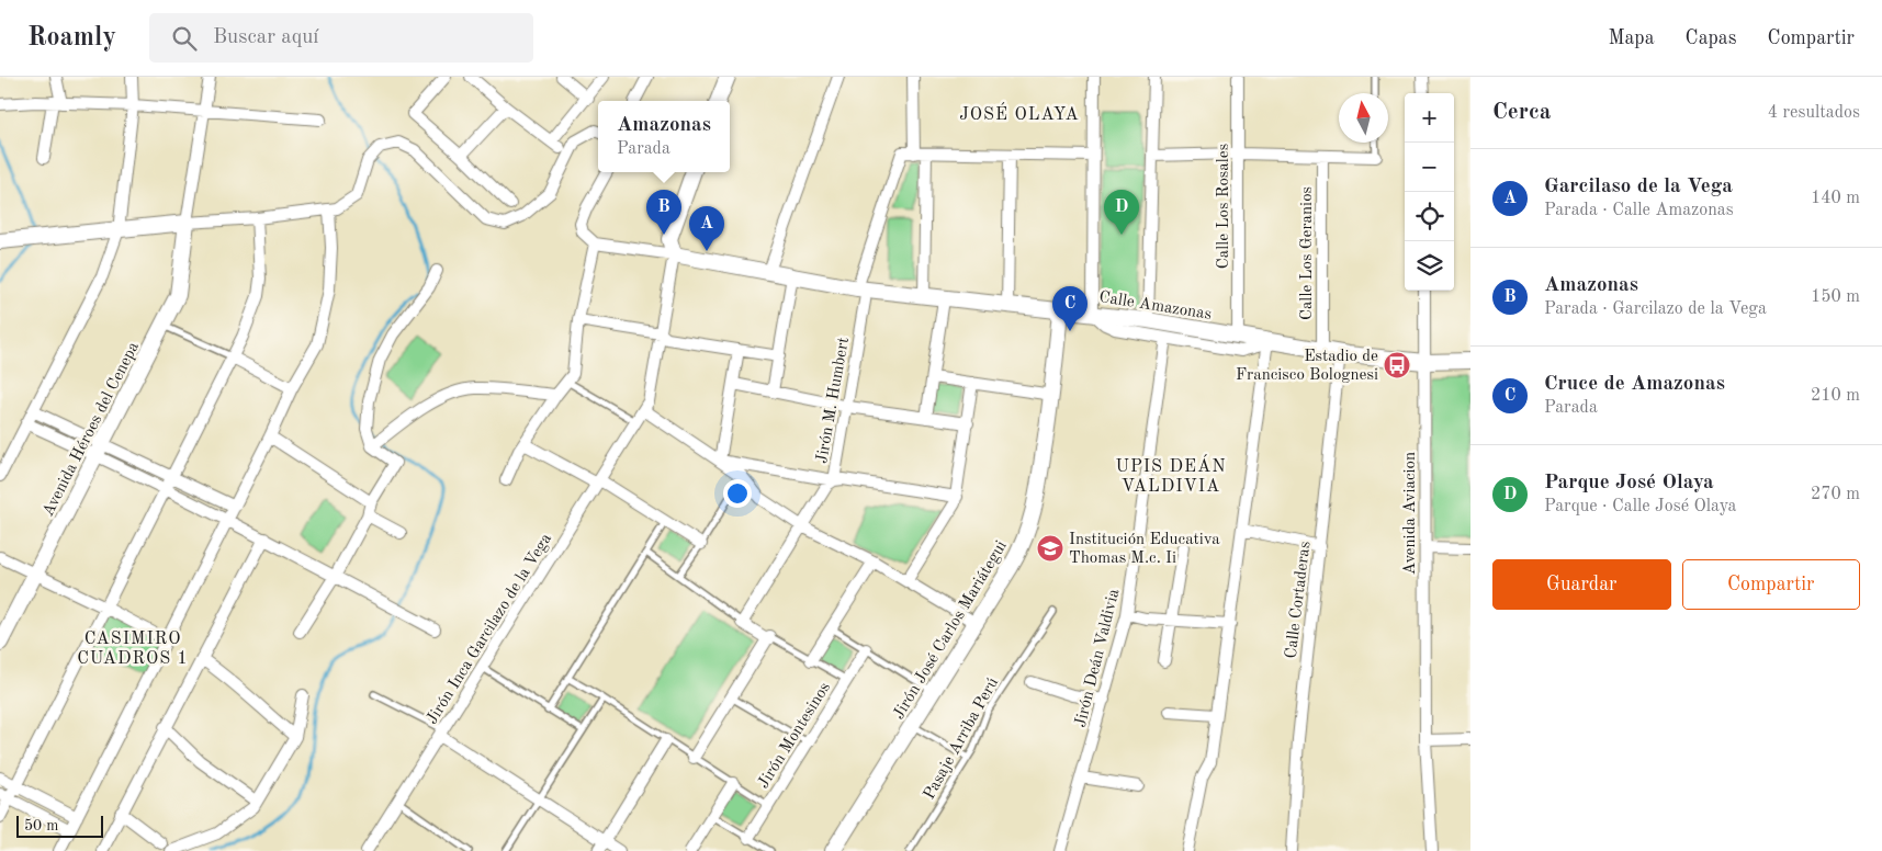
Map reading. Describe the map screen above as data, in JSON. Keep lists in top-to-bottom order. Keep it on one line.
{"streets":{"street":["Calle Los Rosales","Calle Los Geranios","Calle Amazonas","Jirón M. Humbert","Avenida Héroes del Cenepa","Avenida Aviacion","Calle Cortaderas","Jirón Inca Garcilazo de la Vega","Jirón José Carlos Mariátegui","Jirón Deán Valdivia","Jirón Montesinos"],"lane":["Pasaje Arriba Perú"]},"crossings":[["Calle Los Rosales","Calle Amazonas"],["Calle Los Geranios","Calle Amazonas"],["Calle Amazonas","Jirón M. Humbert"],["Calle Amazonas","Avenida Aviacion"],["Calle Amazonas","Calle Cortaderas"],["Calle Amazonas","Jirón Inca Garcilazo de la Vega"],["Calle Amazonas","Jirón José Carlos Mariátegui"]],"districts":["JOSÉ OLAYA","UPIS DEÁN VALDIVIA","CASIMIRO CUADROS 1"],"places":{"bus stop":["Estadio de Francisco Bolognesi"],"school or university":["Institución Educativa Thomas M.c. Ii"]},"scale_bar":"50 m","north":"top","page":{"header":"Roamly","search":"Buscar aquí","nav":["Mapa","Capas","Compartir"],"heading":["Cerca","4 resultados"],"map_buttons":["+","−"],"popup":["Amazonas","Parada"],"list":[{"mark":"A","name":"Garcilaso de la Vega","note":"Parada · Calle Amazonas","value":"140 m"},{"mark":"B","name":"Amazonas","note":"Parada · Garcilazo de la Vega","value":"150 m"},{"mark":"C","name":"Cruce de Amazonas","note":"Parada","value":"210 m"},{"mark":"D","name":"Parque José Olaya","note":"Parque · Calle José Olaya","value":"270 m"}],"pins":["B","D","A","C"],"buttons":["Guardar","Compartir"],"scale":"50 m"}}
